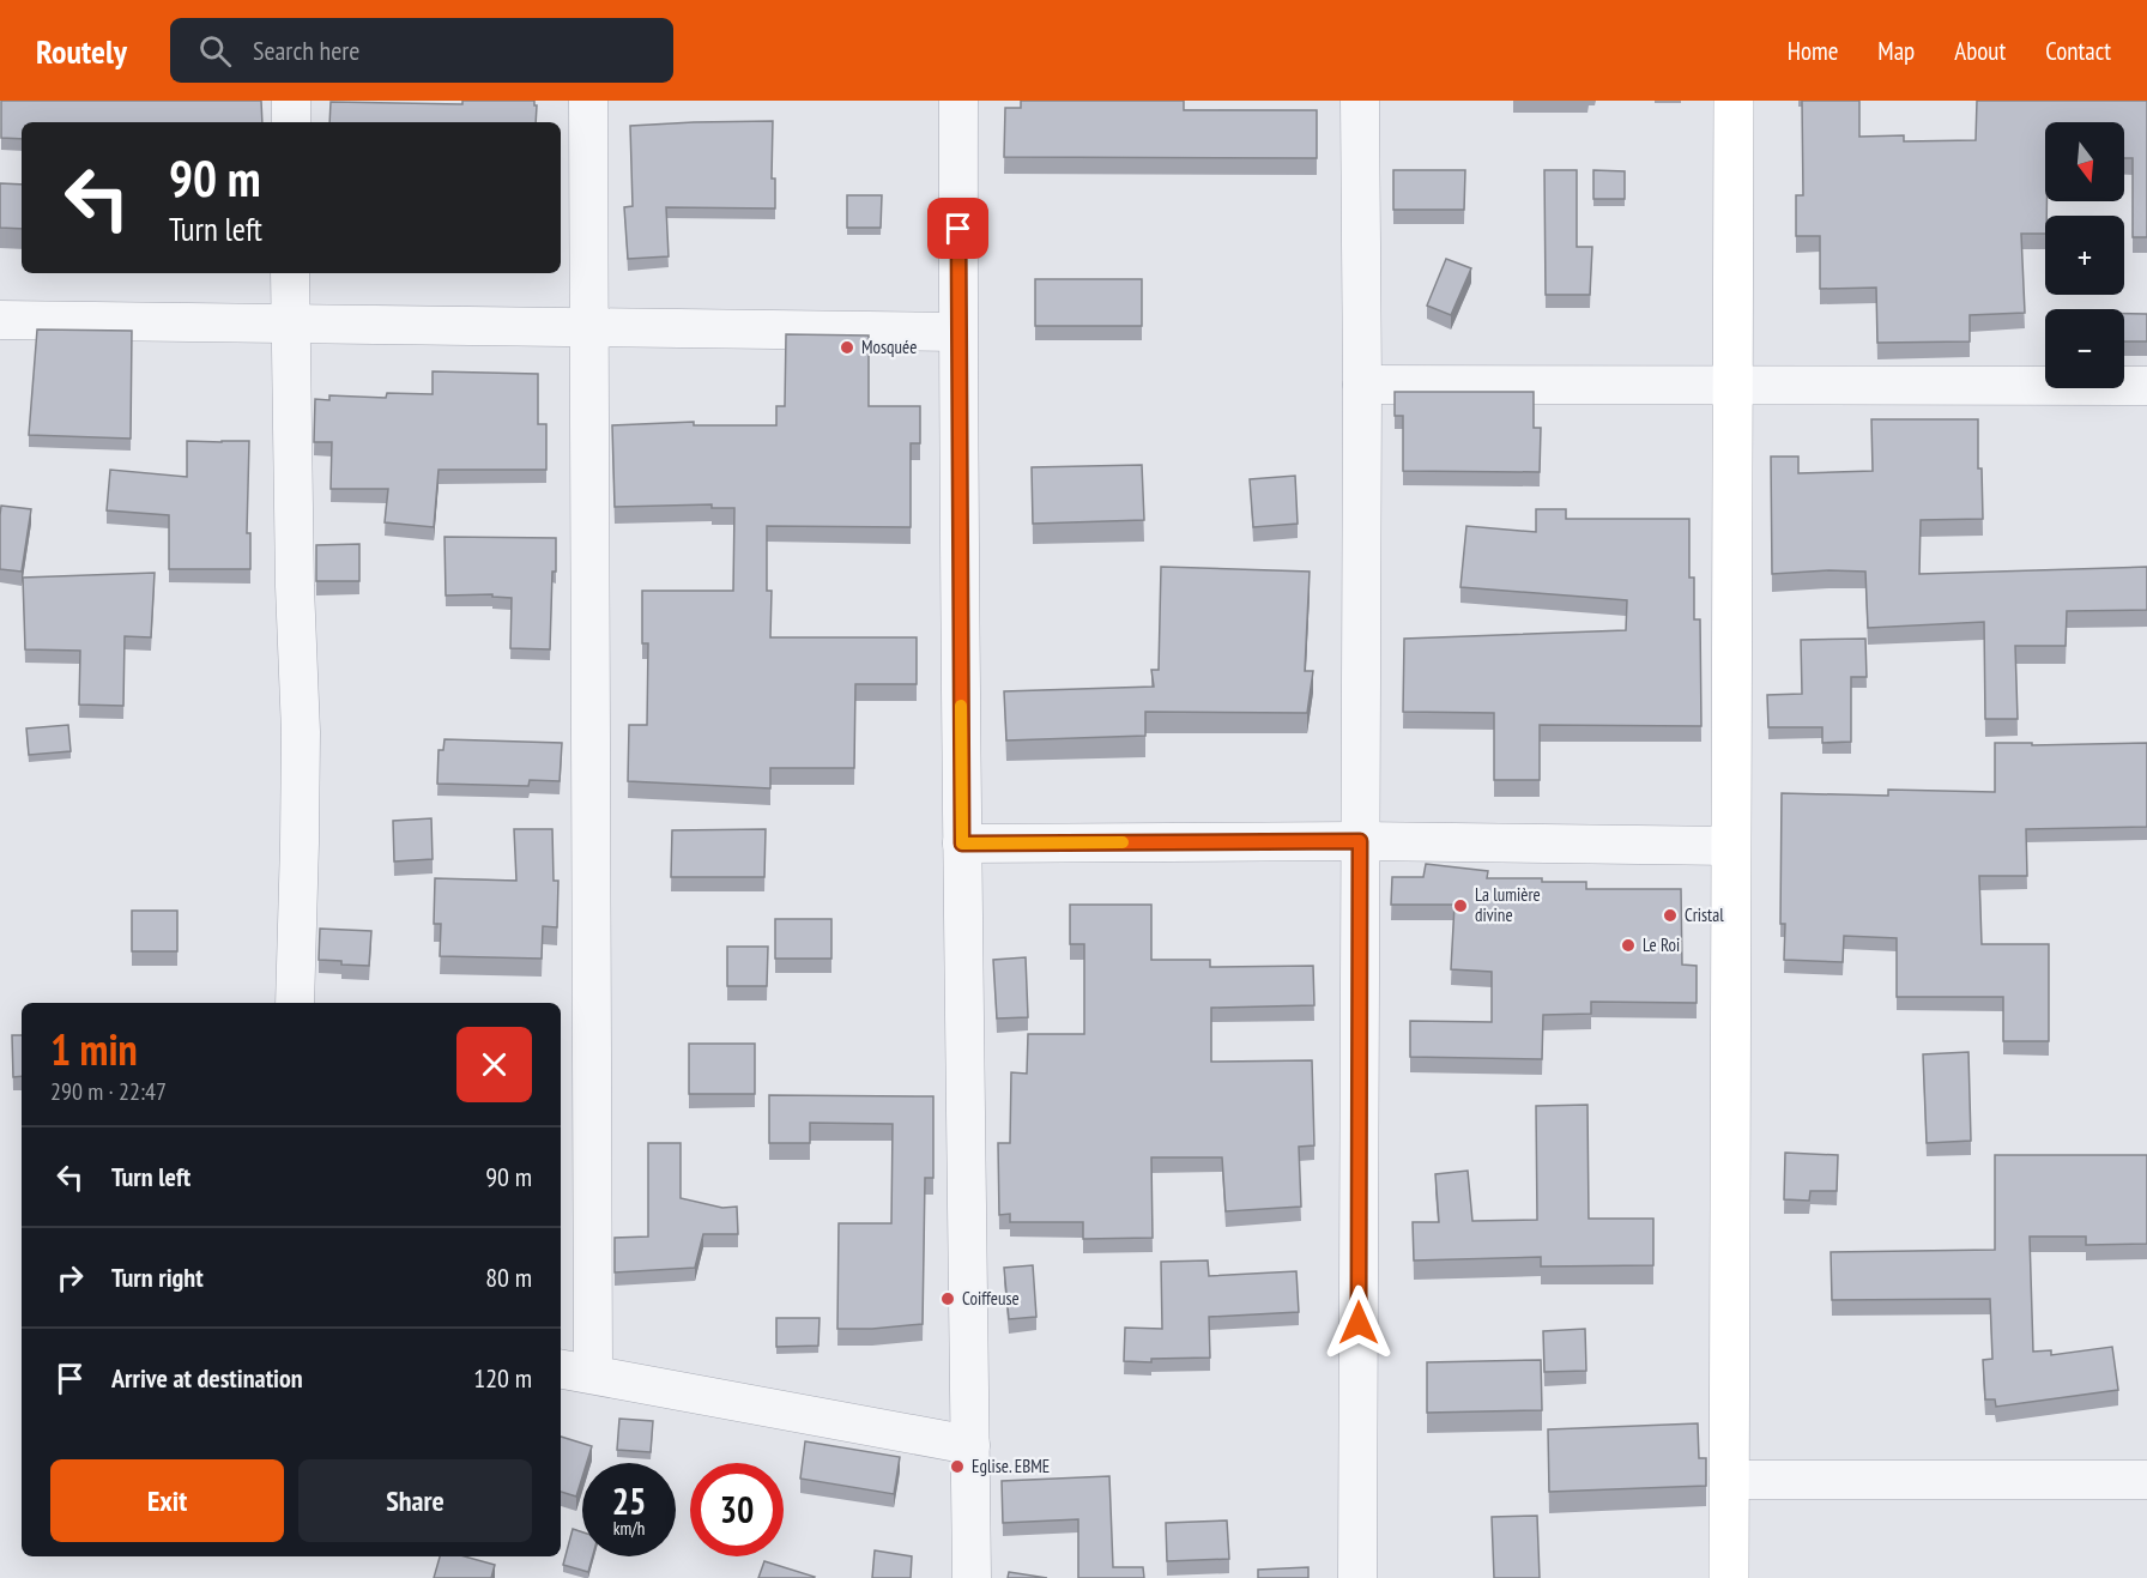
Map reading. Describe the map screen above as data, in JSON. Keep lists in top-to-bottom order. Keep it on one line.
{"places":["Mosquée","La lumière divine","Cristal","Le Roi","Coiffeuse","Eglise. EBME"],"north":"bottom","page":{"header":"Routely","search":"Search here","nav":["Home","Map","About","Contact"],"map_buttons":["+","−"],"turn":["90 m","Turn left"],"heading":["1 min","290 m · 22:47"],"list":[{"name":"Turn left","value":"90 m"},{"name":"Turn right","value":"80 m"},{"name":"Arrive at destination","value":"120 m"}],"buttons":["Exit","Share"],"speed":"25 km/h","limit":"30"}}
